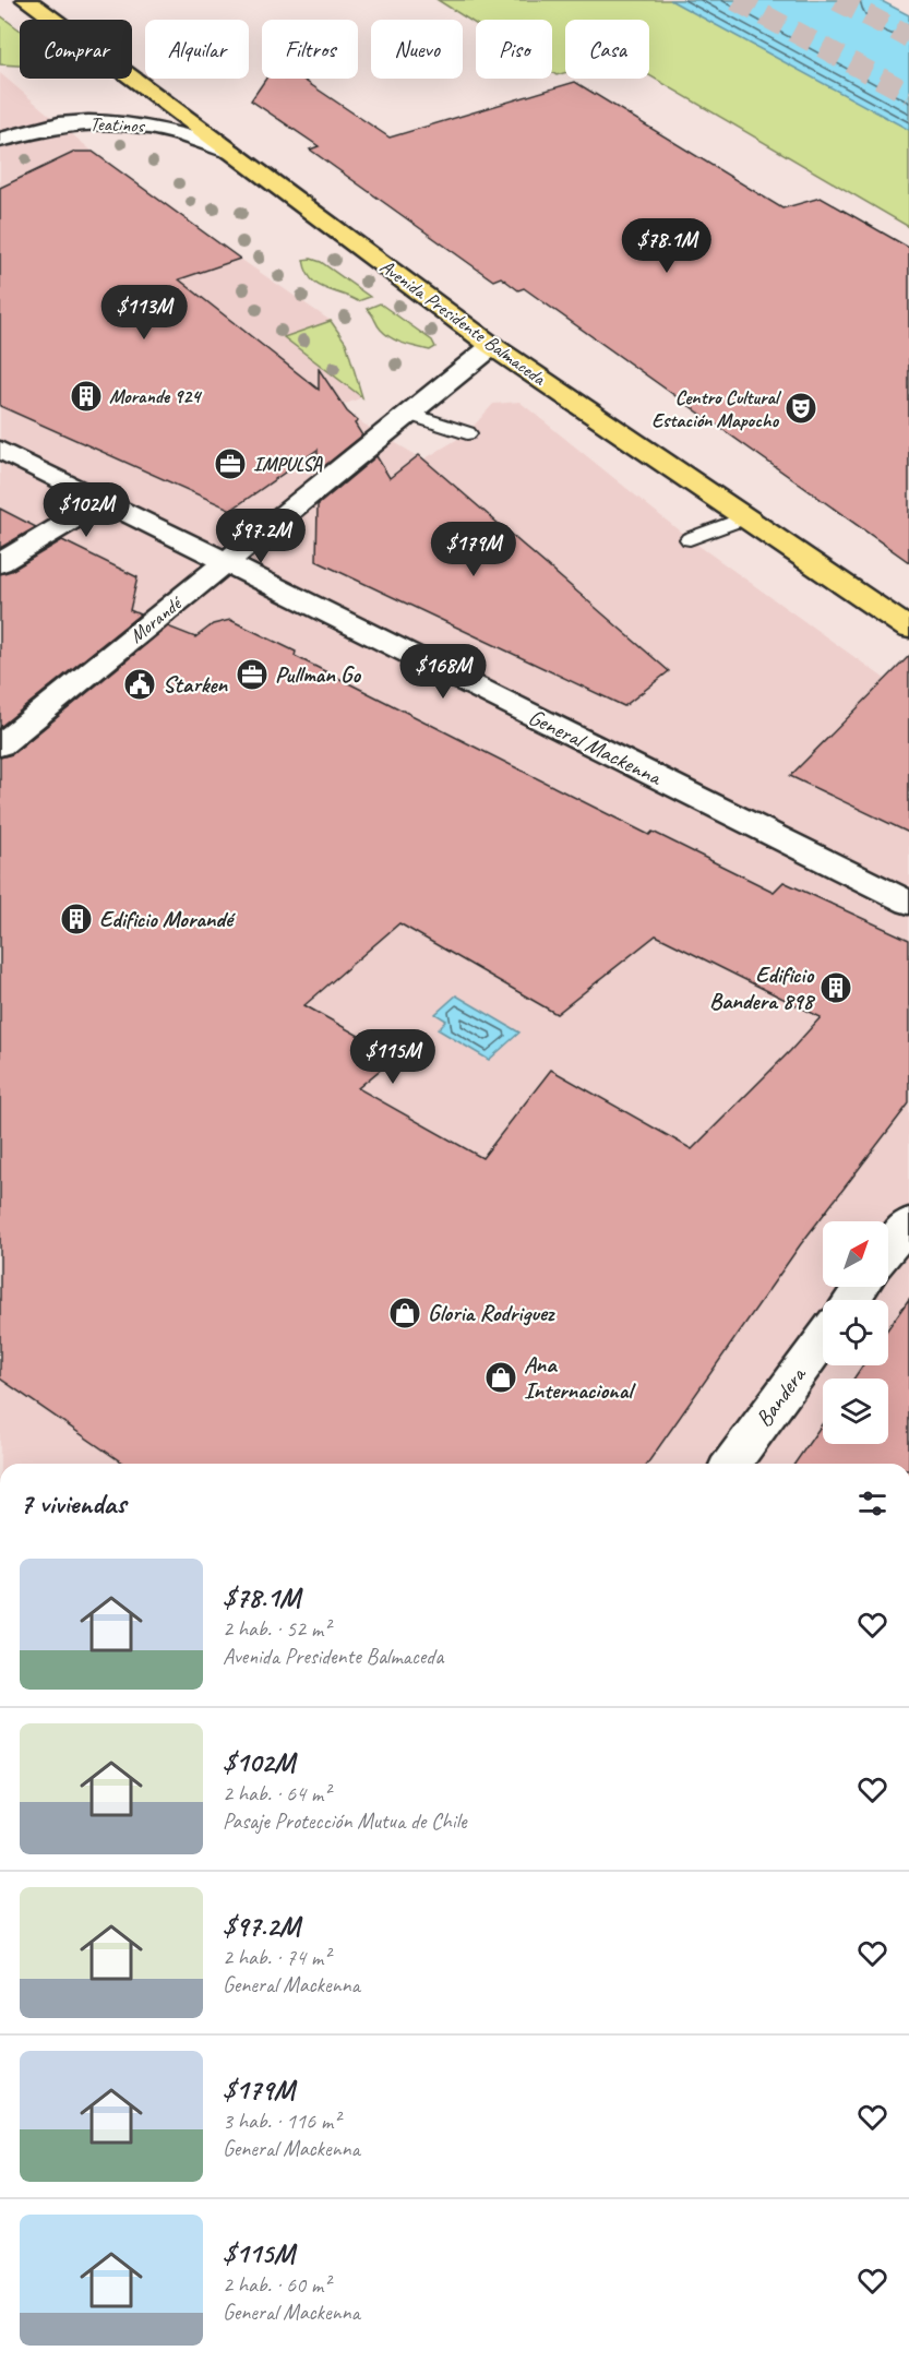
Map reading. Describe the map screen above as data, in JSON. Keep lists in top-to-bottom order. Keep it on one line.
{"streets":{"main road":["Teatinos","Avenida Presidente Balmaceda","Morandé","General Mackenna","Bandera"]},"crossings":[["Teatinos","Avenida Presidente Balmaceda"],["Avenida Presidente Balmaceda","Morandé"],["Morandé","General Mackenna"]],"places":{"building":["Morande 924","Edificio Morandé","Edificio Bandera 898"],"theatre":["Centro Cultural Estación Mapocho"],"office":["IMPULSA","Pullman Go"],"public building":["Starken"],"shop":["Gloria Rodriguez","Ana Internacional"]},"north":"top right","page":{"chip":["Comprar","Alquilar","Filtros","Nuevo","Piso","Casa"],"price":["$78.1M","$113M","$102M","$97.2M","$179M","$168M","$115M"],"heading":"7 viviendas","list":[{"name":"$78.1M","note":"2 hab. · 52 m² · Avenida Presidente Balmaceda"},{"name":"$102M","note":"2 hab. · 64 m² · Pasaje Protección Mutua de Chile"},{"name":"$97.2M","note":"2 hab. · 74 m² · General Mackenna"},{"name":"$179M","note":"3 hab. · 116 m² · General Mackenna"},{"name":"$115M","note":"2 hab. · 60 m² · General Mackenna"}]}}
